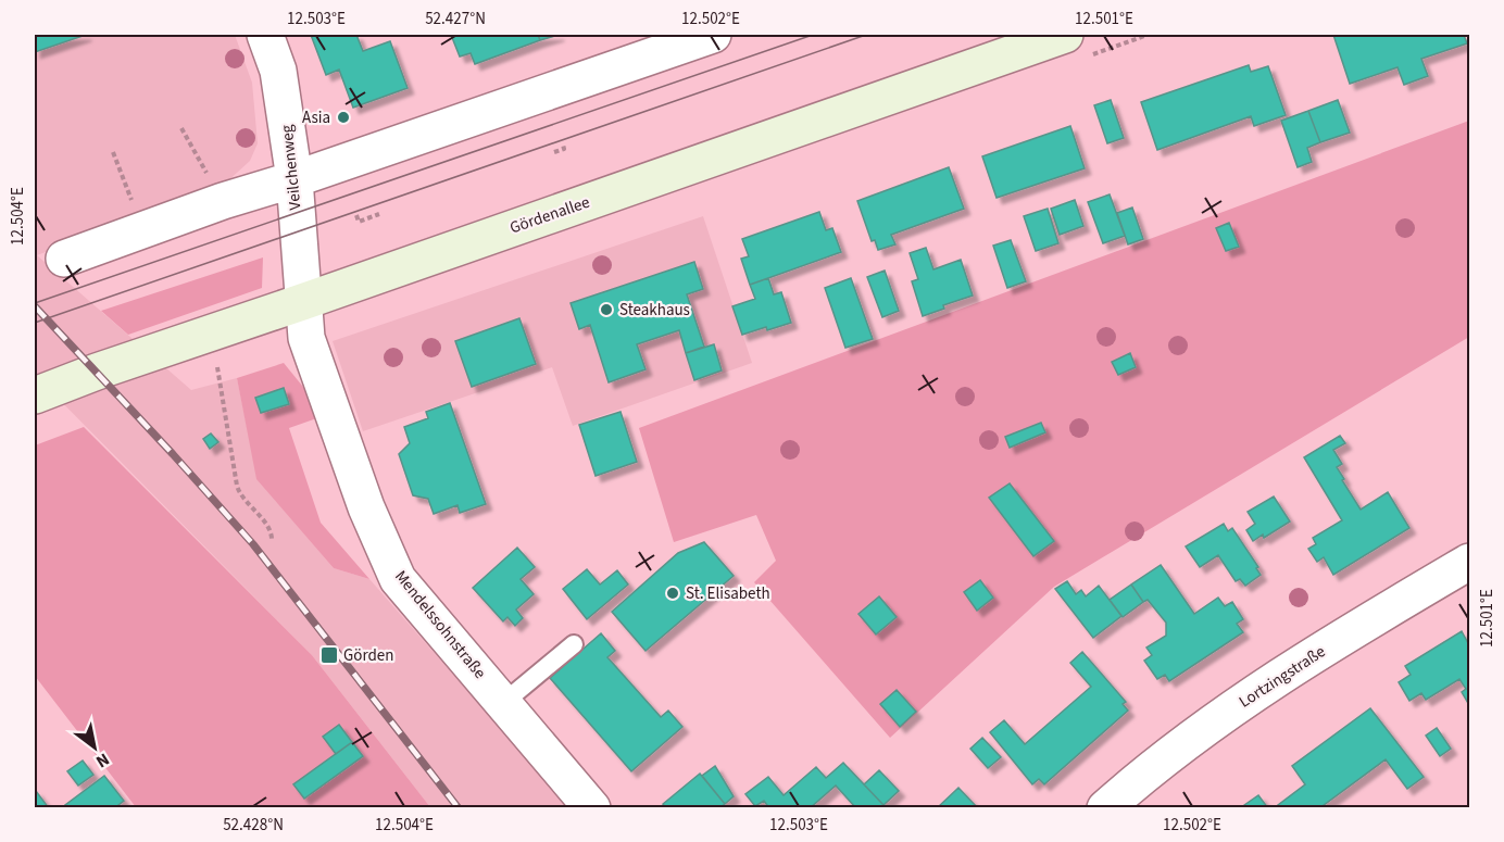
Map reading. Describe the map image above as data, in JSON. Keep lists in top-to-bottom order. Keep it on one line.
{"streets":{"street":["Veilchenweg","Gördenallee","Mendelssohnstraße","Lortzingstraße"]},"crossings":[["Veilchenweg","Gördenallee"],["Veilchenweg","Mendelssohnstraße"],["Gördenallee","Mendelssohnstraße"]],"places":{"other":["Asia","Steakhaus","St. Elisabeth"],"transit":["Görden"]},"north":"bottom right","coordinates":["12.503°E","52.427°N","12.502°E","12.501°E","12.504°E","52.428°N"]}
